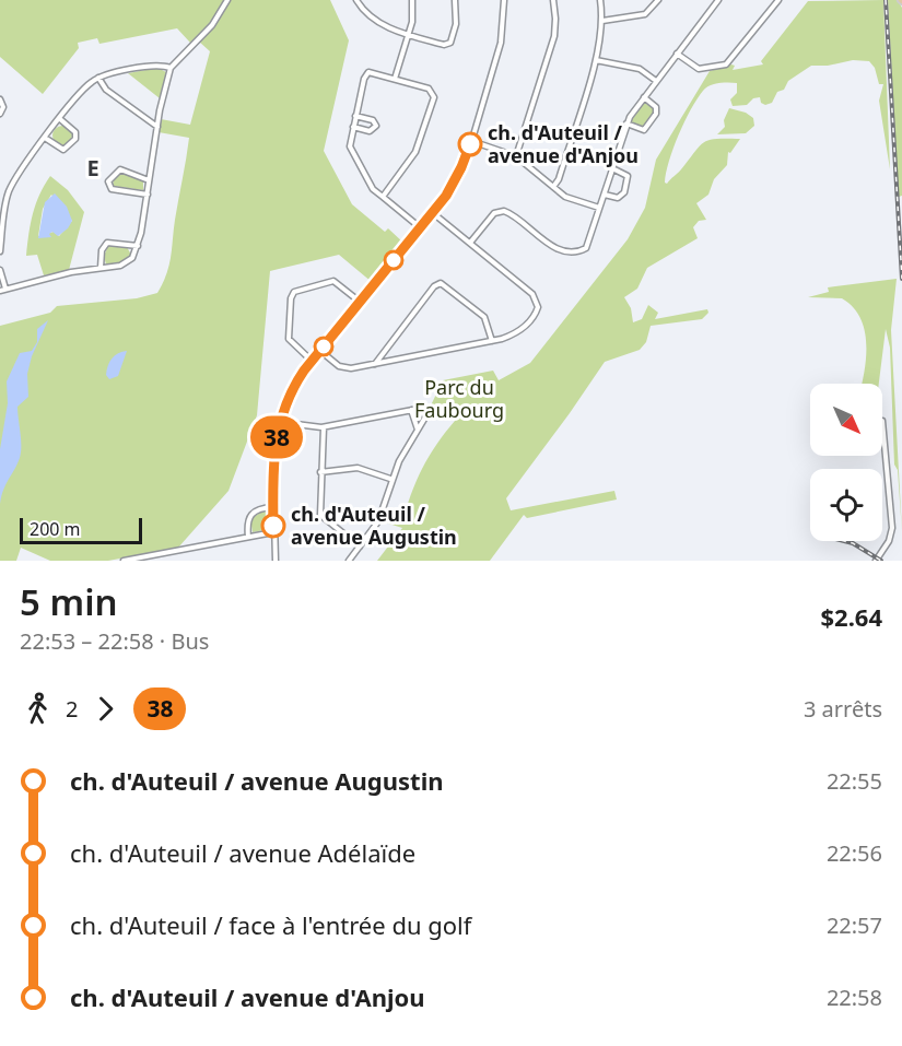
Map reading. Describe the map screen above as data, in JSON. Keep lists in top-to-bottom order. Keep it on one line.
{"districts":["E"],"parks":["Parc du Faubourg"],"places":["ch. d'Auteuil / avenue d'Anjou","ch. d'Auteuil / avenue Augustin"],"lines":["bus line 38"],"scale_bar":"200 m","north":"bottom right","page":{"on_map":"38","scale":"200 m","heading":["5 min","22:53 – 22:58 · Bus","$2.64"],"legs":["2","38","3 arrêts"],"list":[{"name":"ch. d'Auteuil / avenue Augustin","value":"22:55"},{"name":"ch. d'Auteuil / avenue Adélaïde","value":"22:56"},{"name":"ch. d'Auteuil / face à l'entrée du golf","value":"22:57"},{"name":"ch. d'Auteuil / avenue d'Anjou","value":"22:58"}]}}
